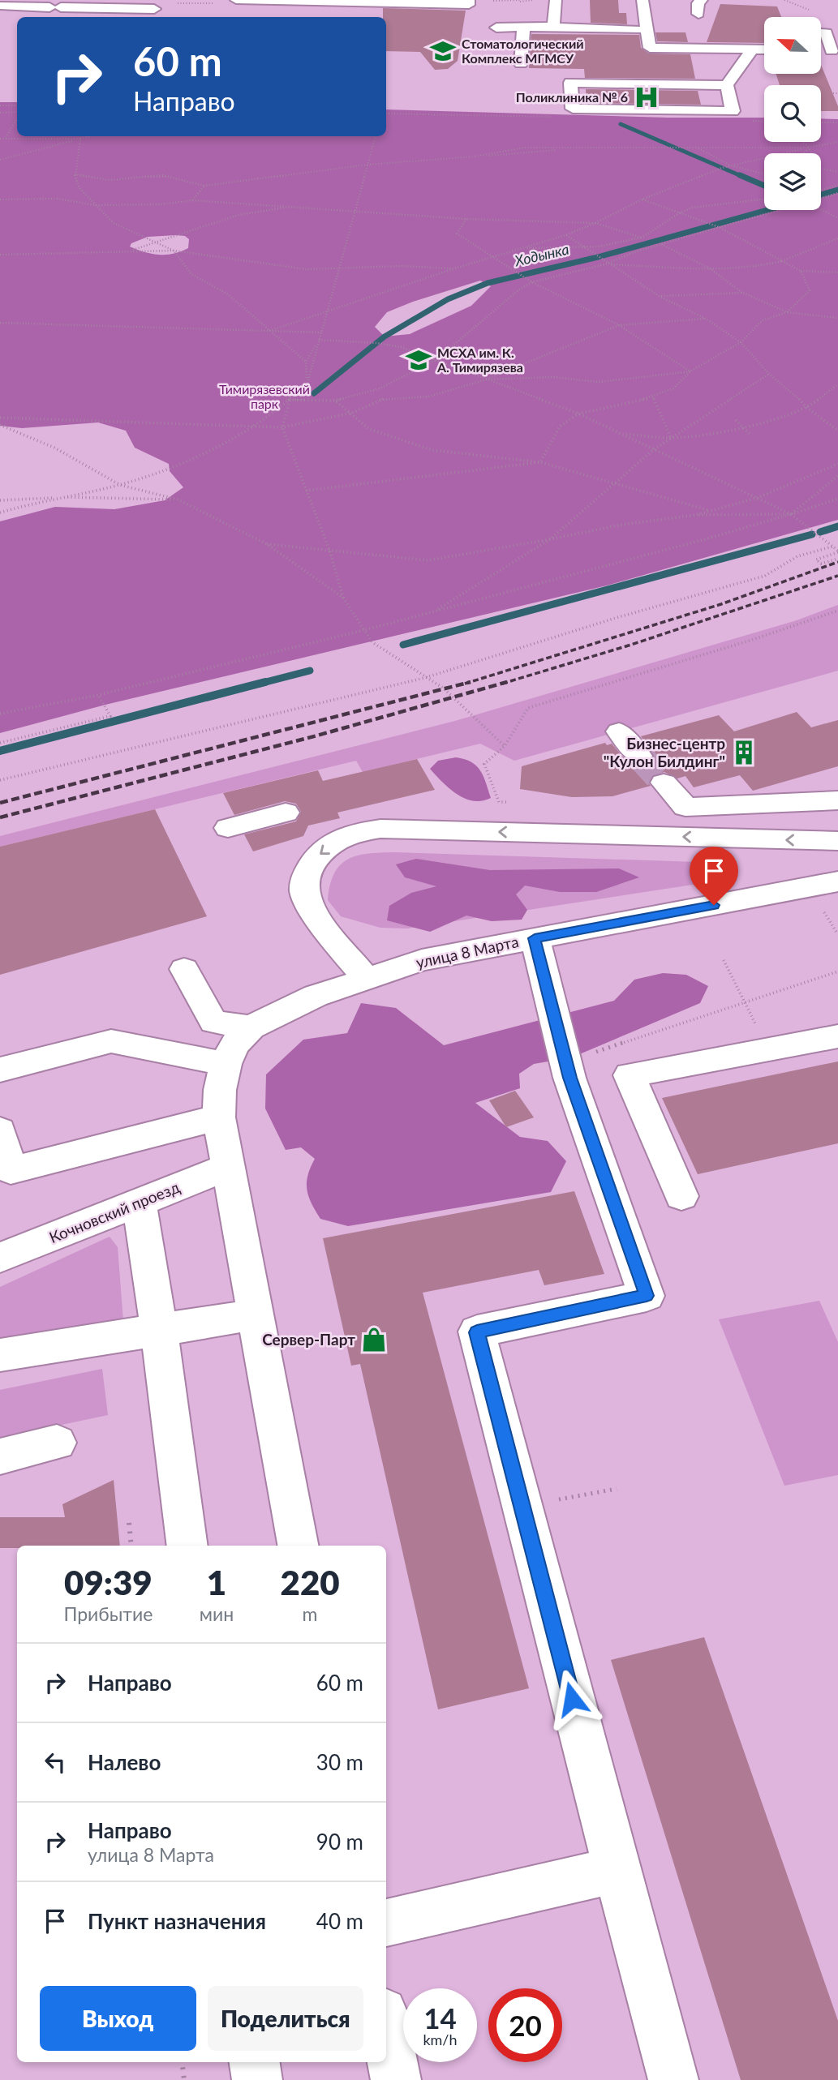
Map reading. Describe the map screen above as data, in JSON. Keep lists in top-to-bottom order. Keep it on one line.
{"streets":{"street":["улица 8 Марта","Кочновский проезд"]},"crossings":[["улица 8 Марта","Кочновский проезд"]],"water":["Ходынка"],"parks":["Тимирязевский парк"],"places":{"school or university":["Стоматологический Комплекс МГМСУ","МСХА им. К. А. Тимирязева"],"hospital":["Поликлиника № 6"],"building":["Бизнес-центр \"Кулон Билдинг\""],"shop":["Сервер-Парт"]},"north":"left","page":{"turn":["60 m","Направо"],"eta":["09:39","Прибытие","1","мин","220","m"],"list":[{"name":"Направо","value":"60 m"},{"name":"Налево","value":"30 m"},{"name":"Направо","note":"улица 8 Марта","value":"90 m"},{"name":"Пункт назначения","value":"40 m"}],"buttons":["Выход","Поделиться"],"speed":"14 km/h","limit":"20"}}
